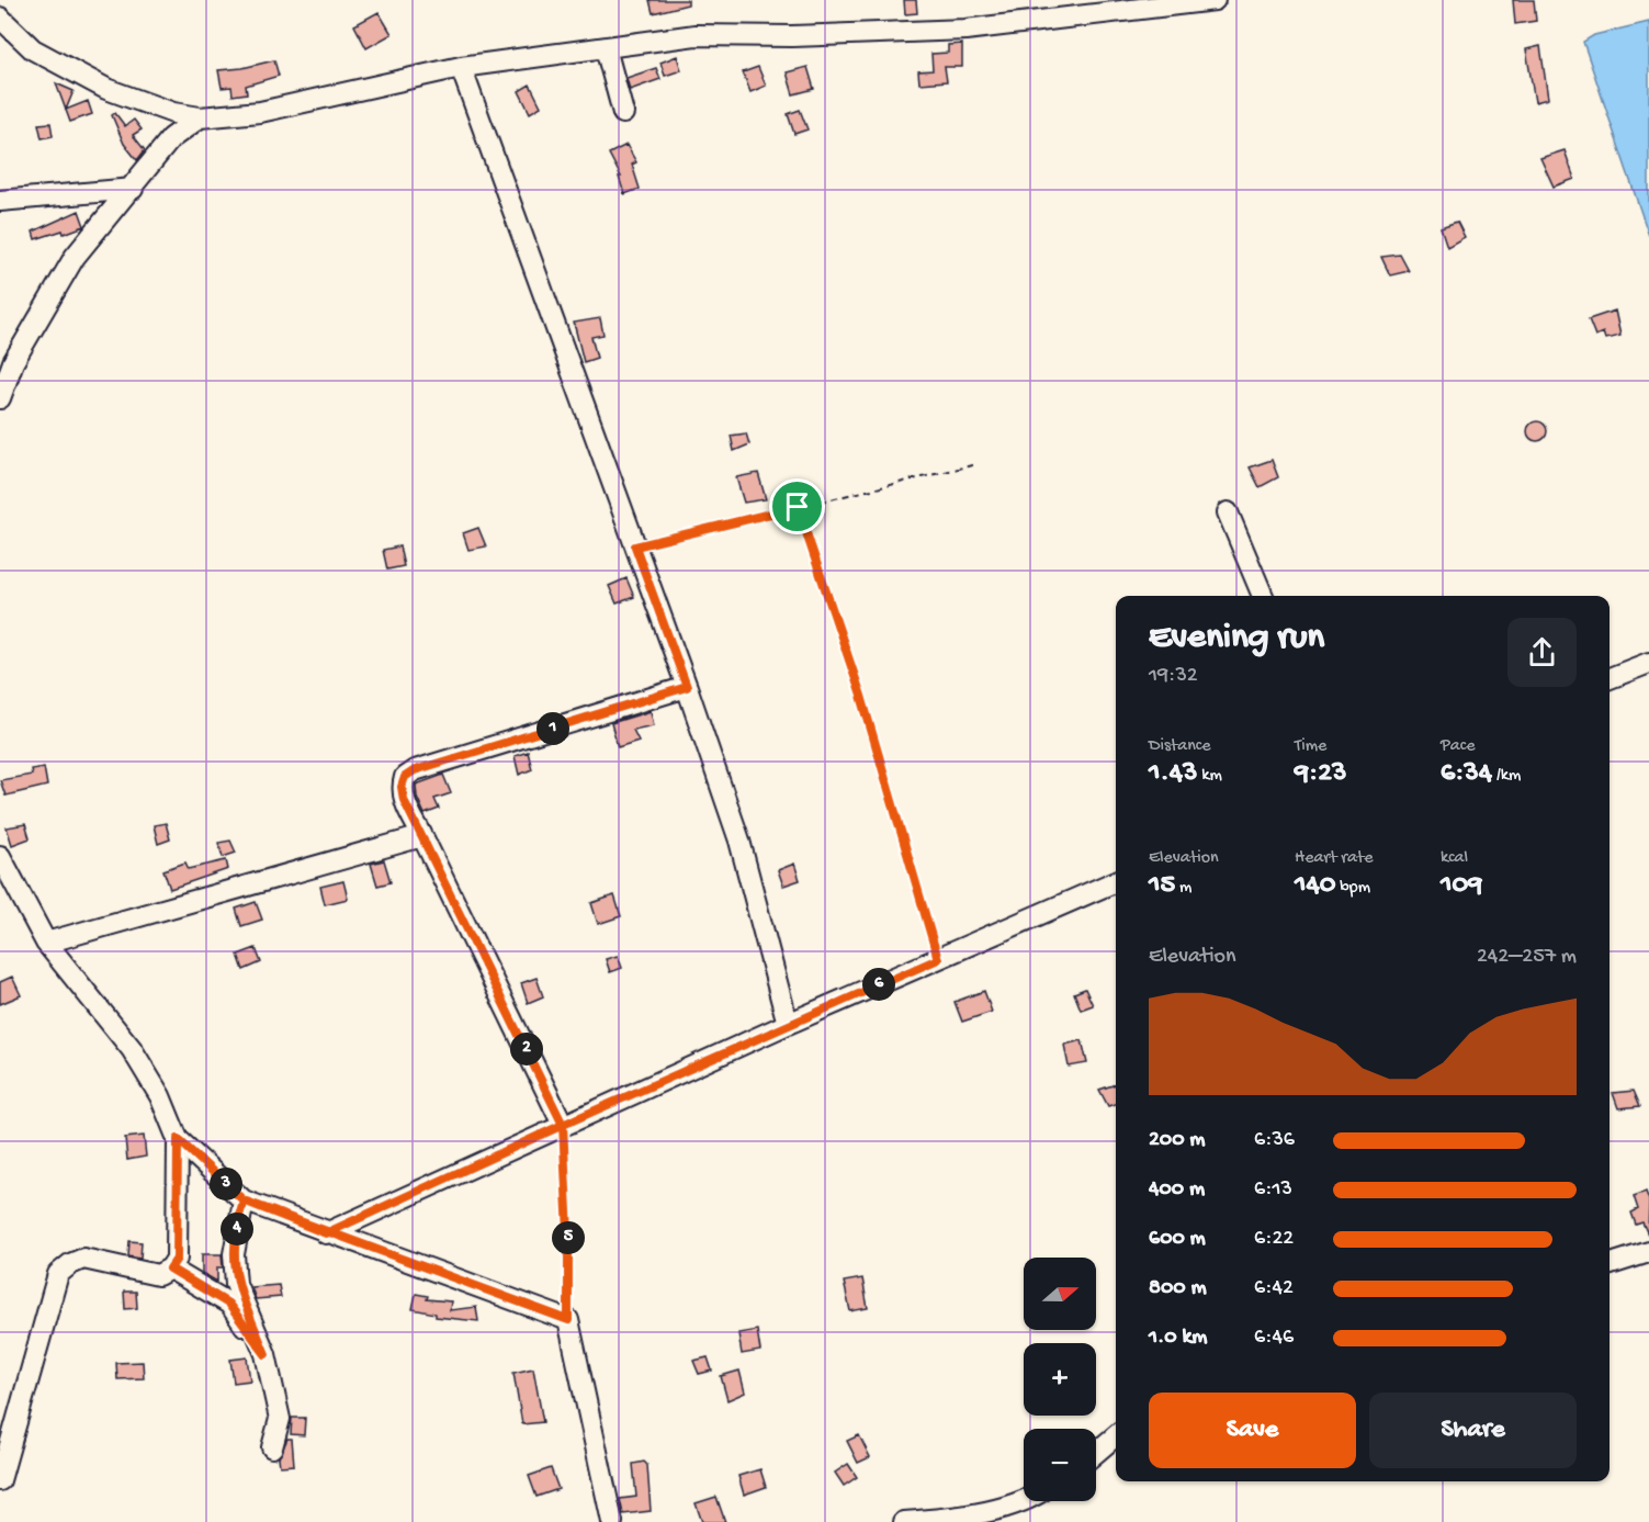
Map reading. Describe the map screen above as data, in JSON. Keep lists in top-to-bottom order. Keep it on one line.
{"north":"right","page":{"heading":["Evening run","19:32"],"stats":[["Distance","1.43 km"],["Time","9:23"],["Pace","6:34 /km"],["Elevation","15 m"],["Heart rate","140 bpm"],["kcal","109"]],"pins":["1","6","2","3","4","5"],"chart":["Elevation","242–257 m"],"list":[{"name":"200 m","note":"6:36"},{"name":"400 m","note":"6:13"},{"name":"600 m","note":"6:22"},{"name":"800 m","note":"6:42"},{"name":"1.0 km","note":"6:46"}],"map_buttons":["+","−"],"buttons":["Save","Share"]}}
